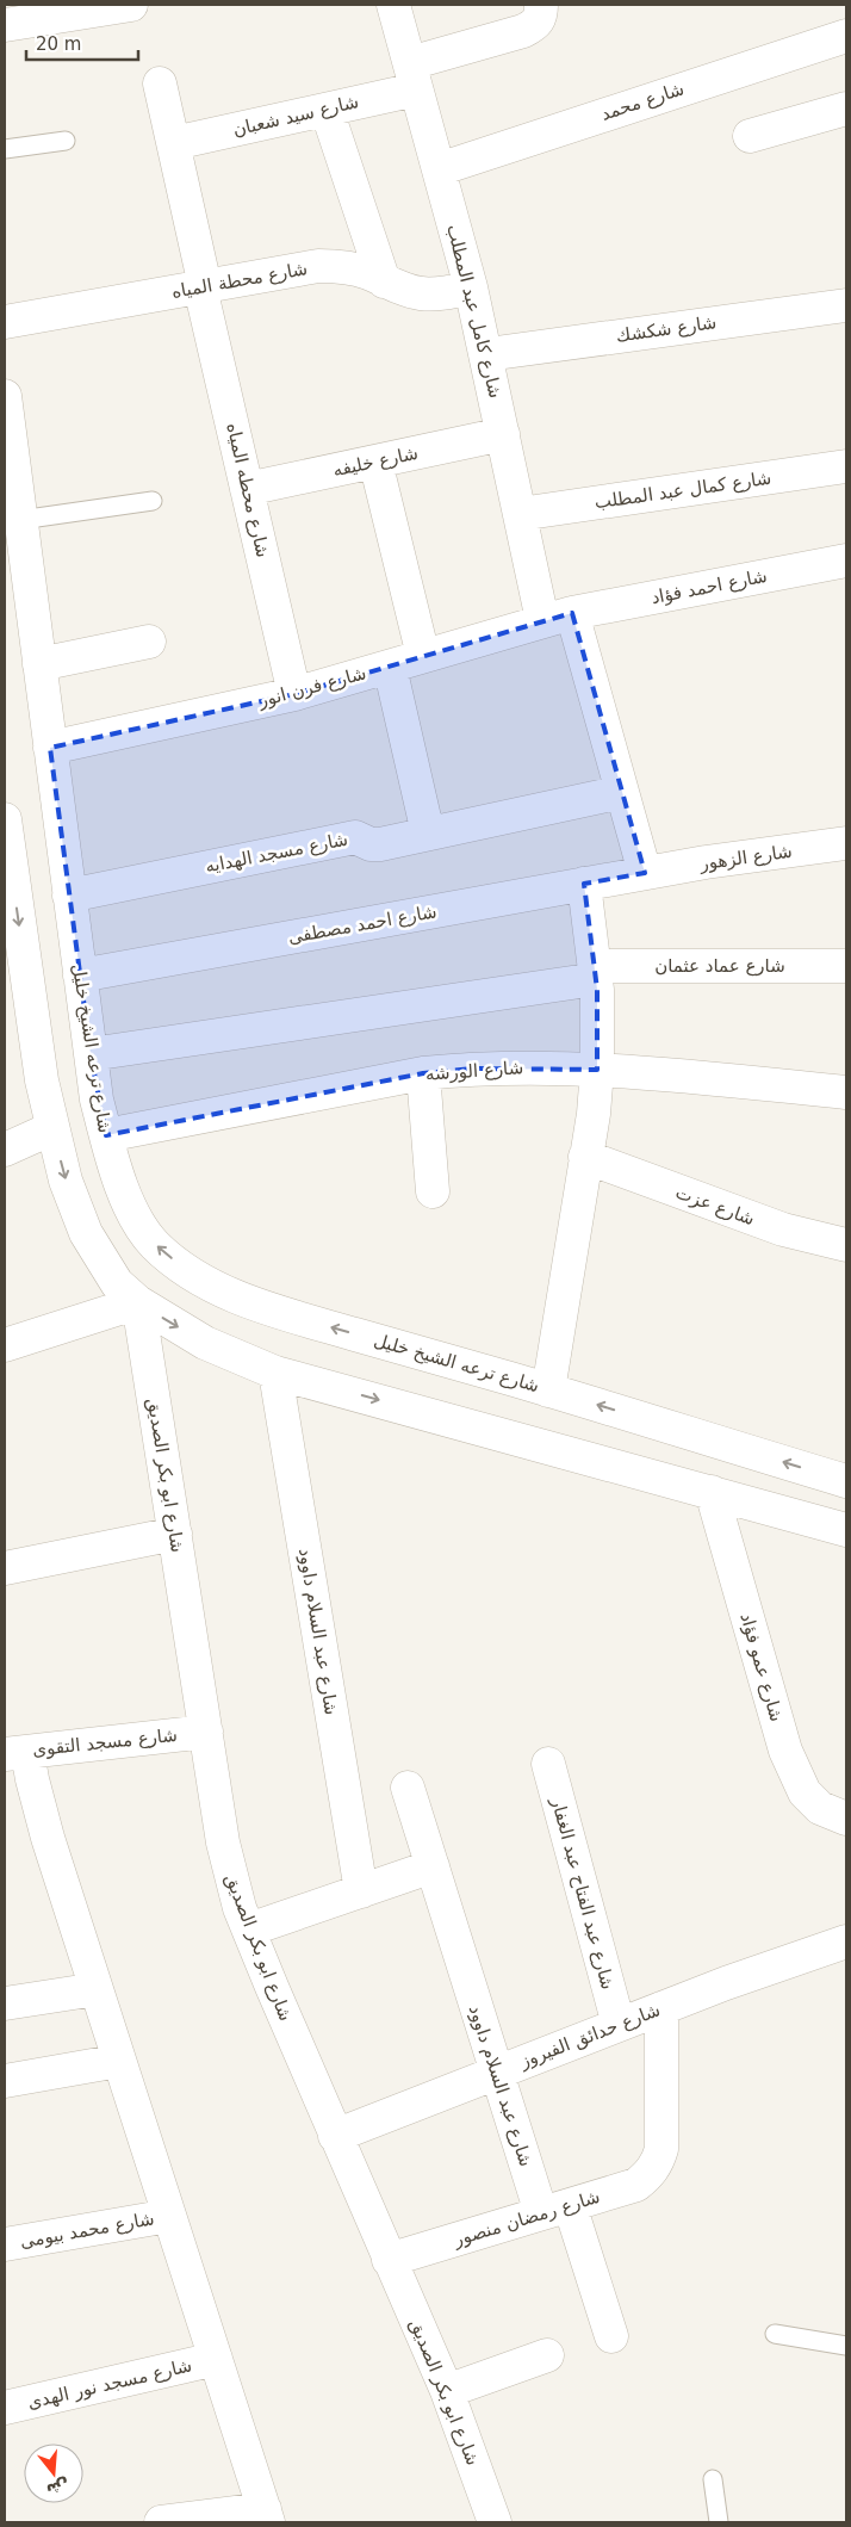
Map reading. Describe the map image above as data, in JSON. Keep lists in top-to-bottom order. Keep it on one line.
{"streets":{"street":["شارع محمد","شارع سيد شعبان","شارع محطة المياه","شارع كامل عبد المطلب","شارع شكشك","شارع خليفه","شارع محطه المياه","شارع كمال عبد المطلب","شارع احمد فؤاد","شارع فرن انور","شارع مسجد الهدايه","شارع الزهور","شارع احمد مصطفى","شارع عماد عثمان","شارع ترعه الشيخ خليل","شارع الورشه","شارع عزت","شارع ابو بكر الصديق","شارع عبد السلام داوود","شارع عمو فؤاد","شارع مسجد التقوى","شارع عبد الفتاح عبد الغفار","شارع حدائق الفيروز","شارع رمضان منصور","شارع محمد بيومى","شارع مسجد نور الهدى"]},"crossings":[["شارع محمد","شارع كامل عبد المطلب"],["شارع سيد شعبان","شارع كامل عبد المطلب"],["شارع سيد شعبان","شارع محطه المياه"],["شارع محطة المياه","شارع كامل عبد المطلب"],["شارع محطة المياه","شارع محطه المياه"],["شارع كامل عبد المطلب","شارع شكشك"],["شارع كامل عبد المطلب","شارع خليفه"],["شارع كامل عبد المطلب","شارع كمال عبد المطلب"],["شارع كامل عبد المطلب","شارع احمد فؤاد"],["شارع كامل عبد المطلب","شارع فرن انور"],["شارع كامل عبد المطلب","شارع مسجد الهدايه"],["شارع كامل عبد المطلب","شارع الزهور"],["شارع كامل عبد المطلب","شارع احمد مصطفى"],["شارع خليفه","شارع محطه المياه"],["شارع محطه المياه","شارع فرن انور"],["شارع احمد فؤاد","شارع فرن انور"],["شارع فرن انور","شارع ترعه الشيخ خليل"],["شارع مسجد الهدايه","شارع ترعه الشيخ خليل"],["شارع الزهور","شارع احمد مصطفى"],["شارع احمد مصطفى","شارع ترعه الشيخ خليل"],["شارع عماد عثمان","شارع ترعه الشيخ خليل"],["شارع ترعه الشيخ خليل","شارع الورشه"],["شارع ابو بكر الصديق","شارع مسجد التقوى"],["شارع ابو بكر الصديق","شارع حدائق الفيروز"],["شارع ابو بكر الصديق","شارع رمضان منصور"],["شارع عبد السلام داوود","شارع حدائق الفيروز"],["شارع عبد السلام داوود","شارع رمضان منصور"],["شارع عبد الفتاح عبد الغفار","شارع حدائق الفيروز"],["شارع حدائق الفيروز","شارع رمضان منصور"]],"scale_bar":"20 m","north":"bottom"}
